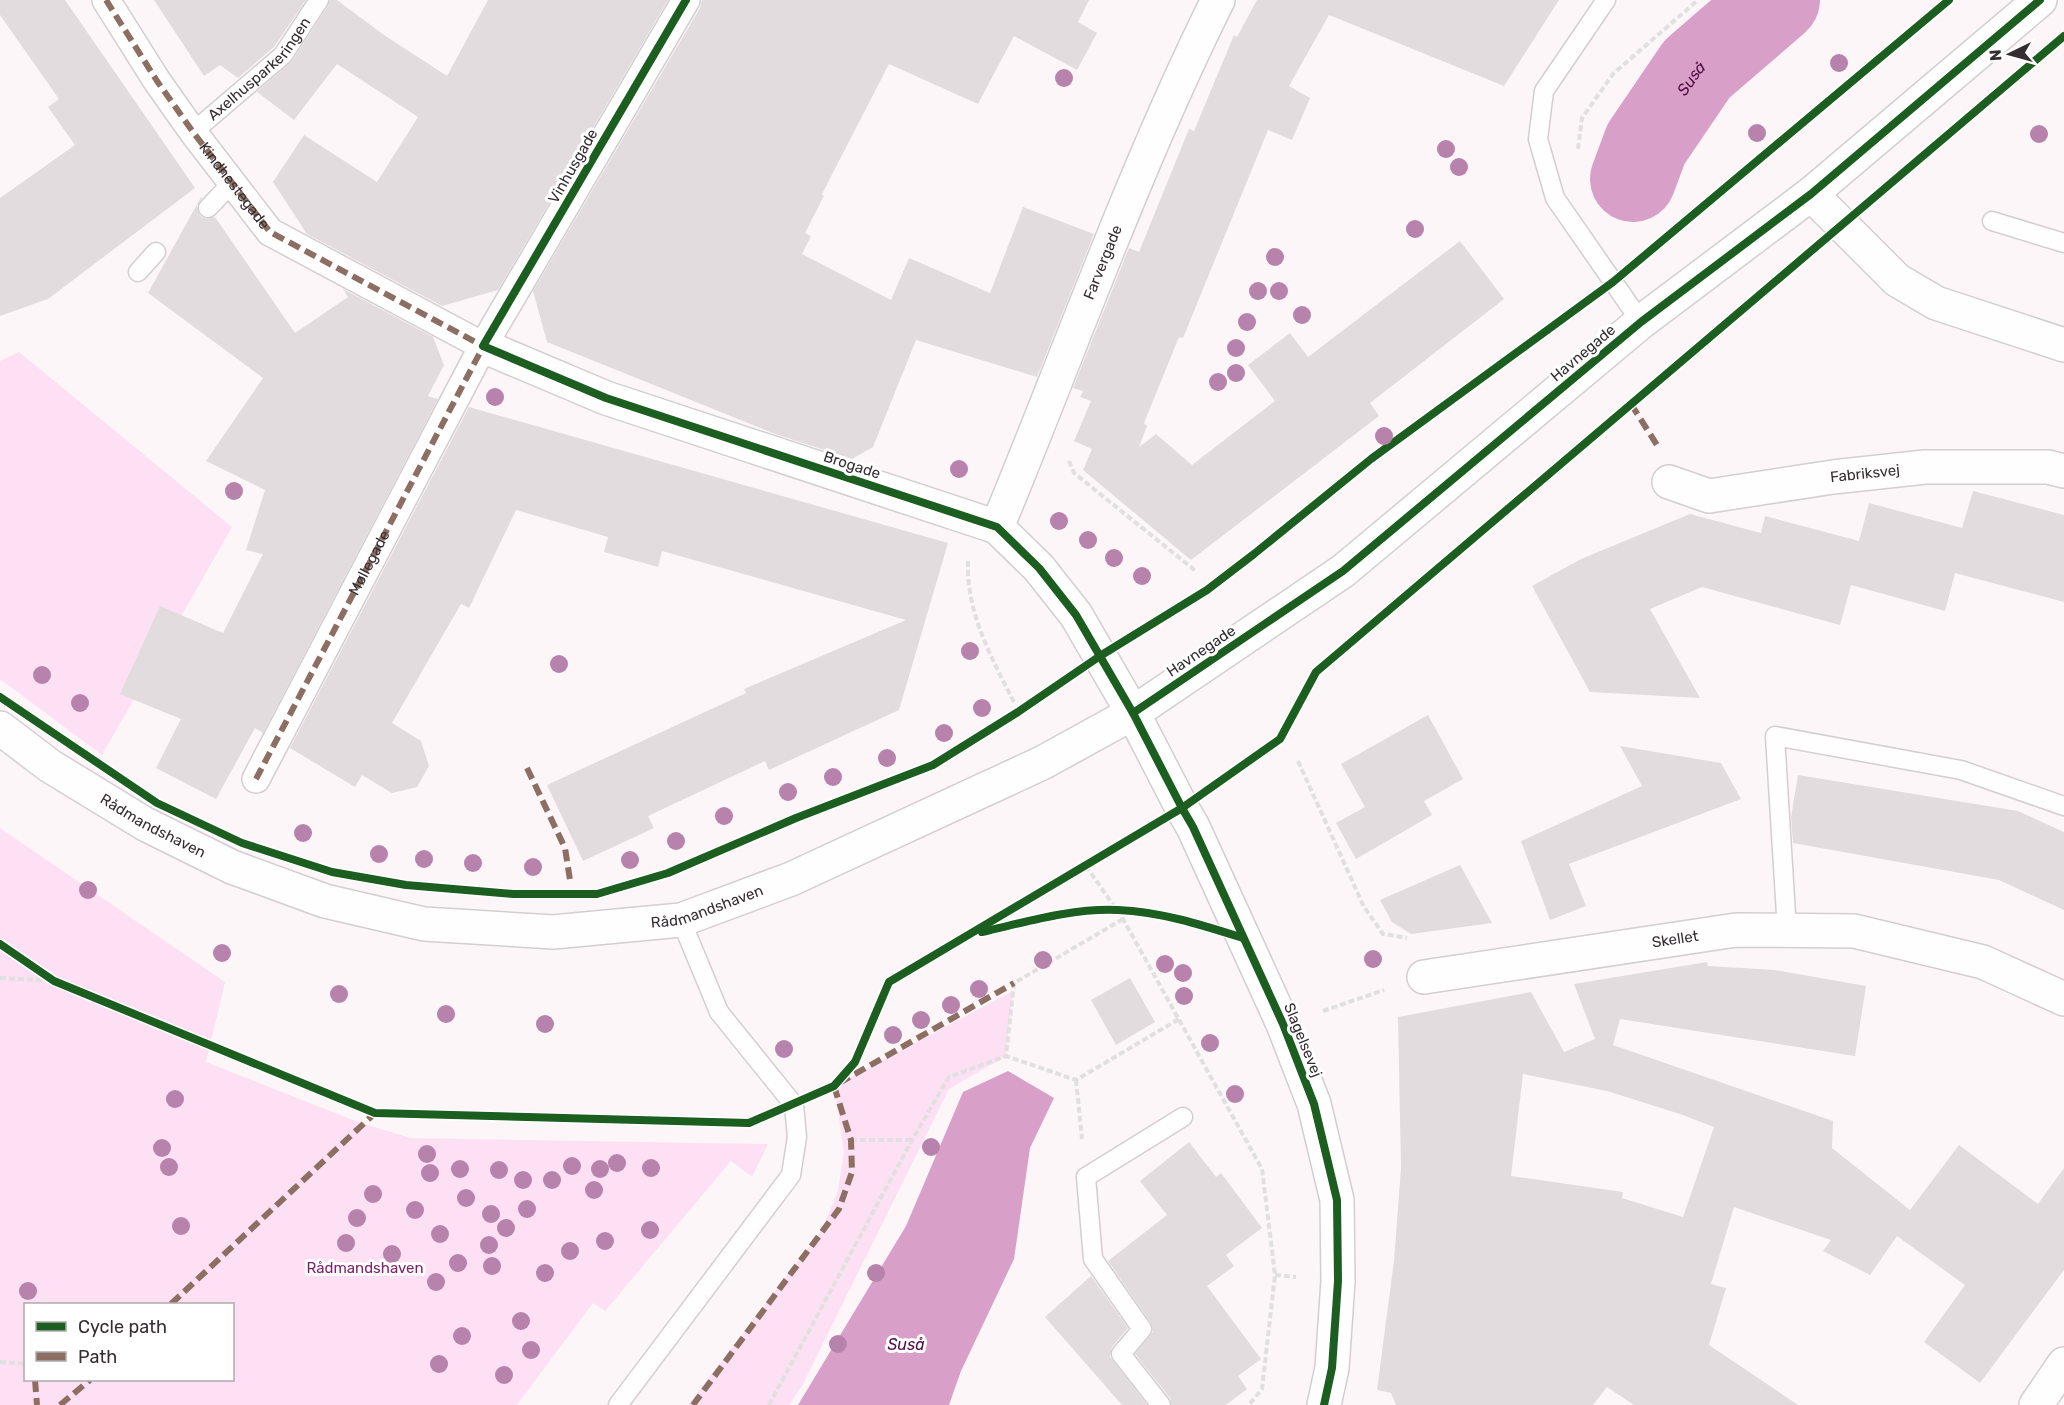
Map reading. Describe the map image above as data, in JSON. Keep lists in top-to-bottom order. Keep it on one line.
{"streets":{"street":["Vinhusgade","Kindhestegade","Farvergade","Havnegade","Brogade","Fabriksvej","Møllegade","Rådmandshaven","Skellet","Slagelsevej"],"lane":["Axelhusparkeringen"]},"crossings":[["Axelhusparkeringen","Kindhestegade"],["Vinhusgade","Kindhestegade"],["Vinhusgade","Brogade"],["Vinhusgade","Møllegade"],["Kindhestegade","Brogade"],["Kindhestegade","Møllegade"],["Farvergade","Brogade"],["Havnegade","Brogade"],["Havnegade","Rådmandshaven"],["Havnegade","Slagelsevej"],["Brogade","Møllegade"],["Brogade","Rådmandshaven"],["Brogade","Slagelsevej"],["Rådmandshaven","Slagelsevej"]],"water":["Suså"],"parks":["Rådmandshaven"],"legend":["Cycle path","Path"],"north":"left"}
